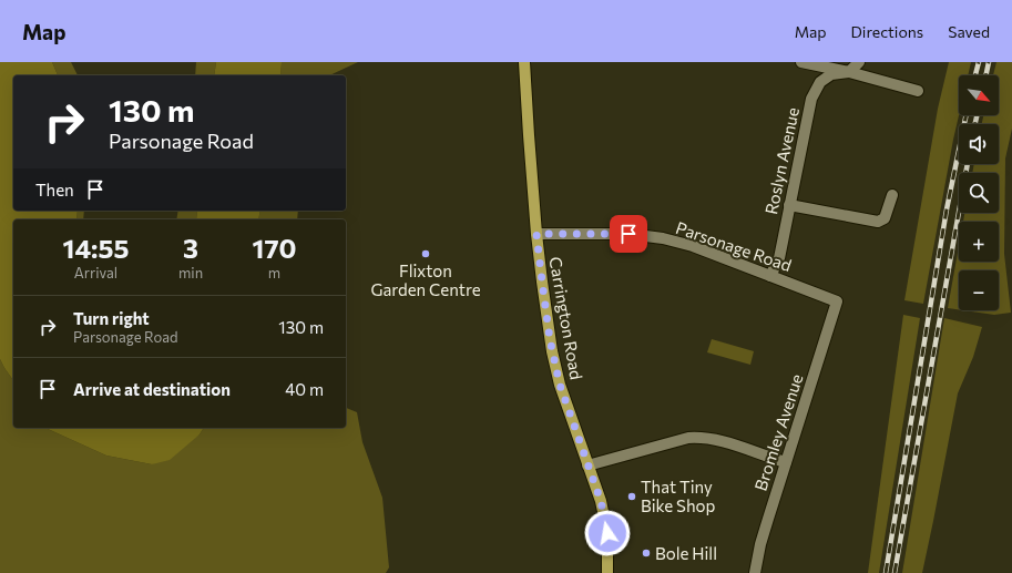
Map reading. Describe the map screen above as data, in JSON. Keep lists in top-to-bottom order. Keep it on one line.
{"streets":{"main road":["Carrington Road"],"street":["Roslyn Avenue","Parsonage Road","Bromley Avenue"]},"crossings":[["Roslyn Avenue","Parsonage Road"],["Parsonage Road","Carrington Road"],["Parsonage Road","Bromley Avenue"]],"places":["Flixton Garden Centre","That Tiny Bike Shop","Bole Hill"],"north":"bottom right","page":{"header":"Map","nav":["Map","Directions","Saved"],"map_buttons":["+","−"],"turn":["130 m","Parsonage Road"],"then":"Then","eta":["14:55","Arrival","3","min","170","m"],"list":[{"name":"Turn right","note":"Parsonage Road","value":"130 m"},{"name":"Arrive at destination","value":"40 m"}]}}
